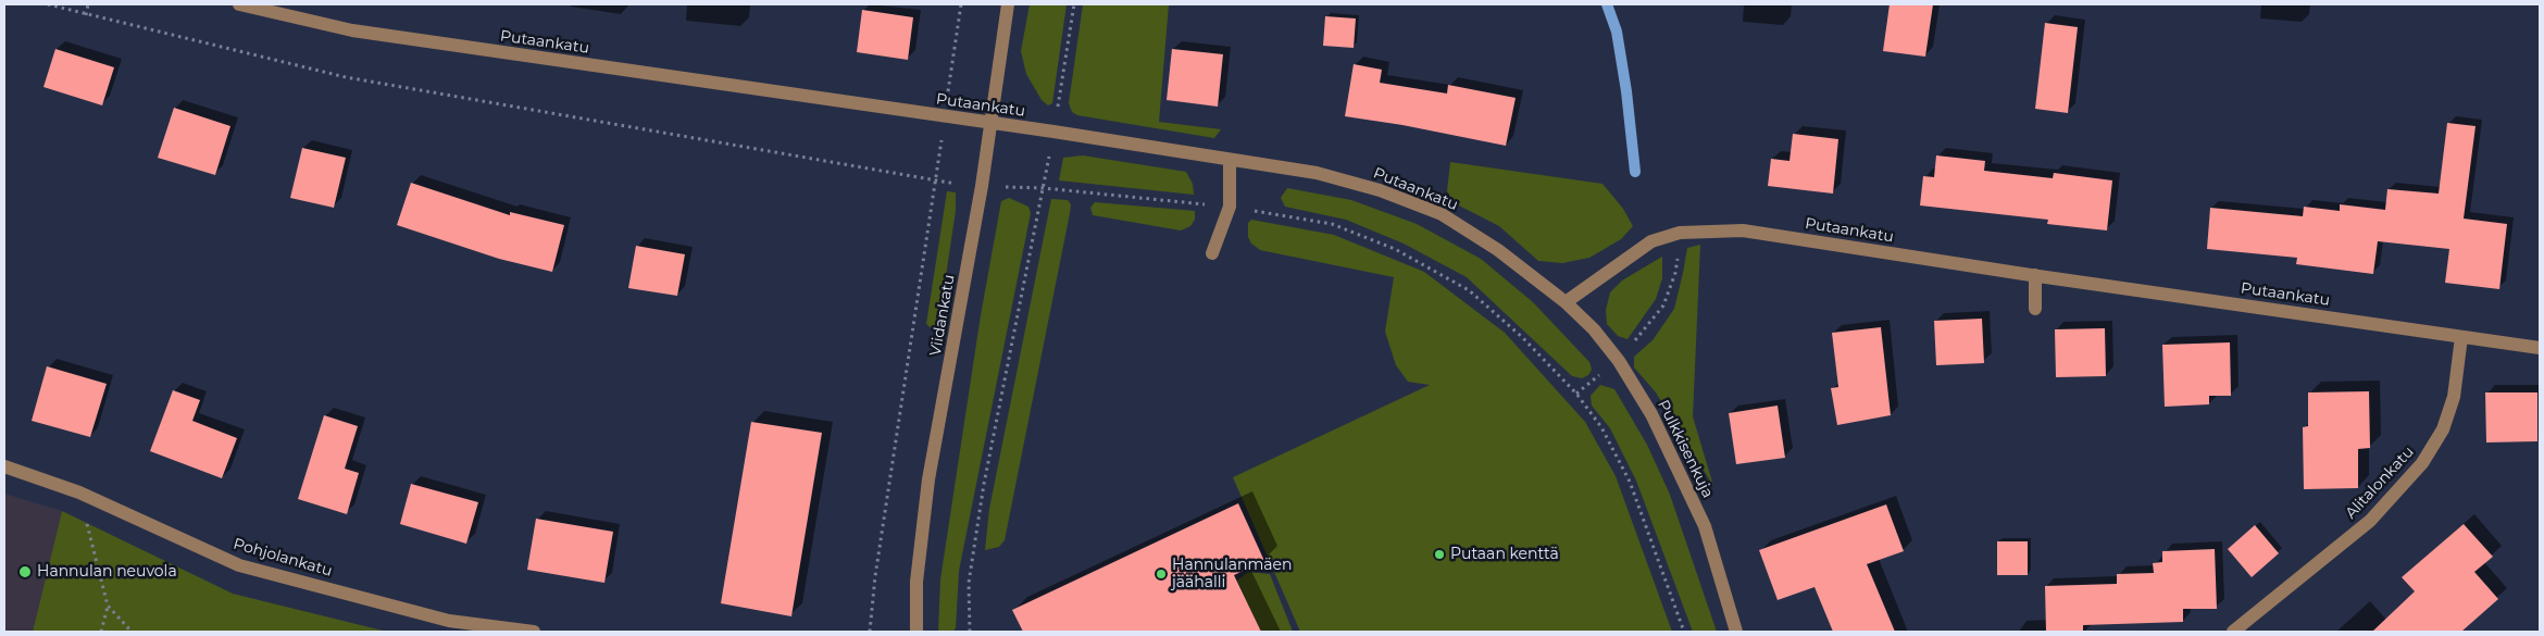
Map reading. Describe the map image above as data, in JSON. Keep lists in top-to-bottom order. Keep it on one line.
{"streets":{"street":["Putaankatu","Viidankatu","Pulkkisenkuja","Alitalonkatu","Pohjolankatu"]},"crossings":[["Putaankatu","Viidankatu"],["Putaankatu","Pulkkisenkuja"],["Putaankatu","Alitalonkatu"]],"places":["Putaan kenttä","Hannulan neuvola","Hannulanmäen jäähalli"]}
